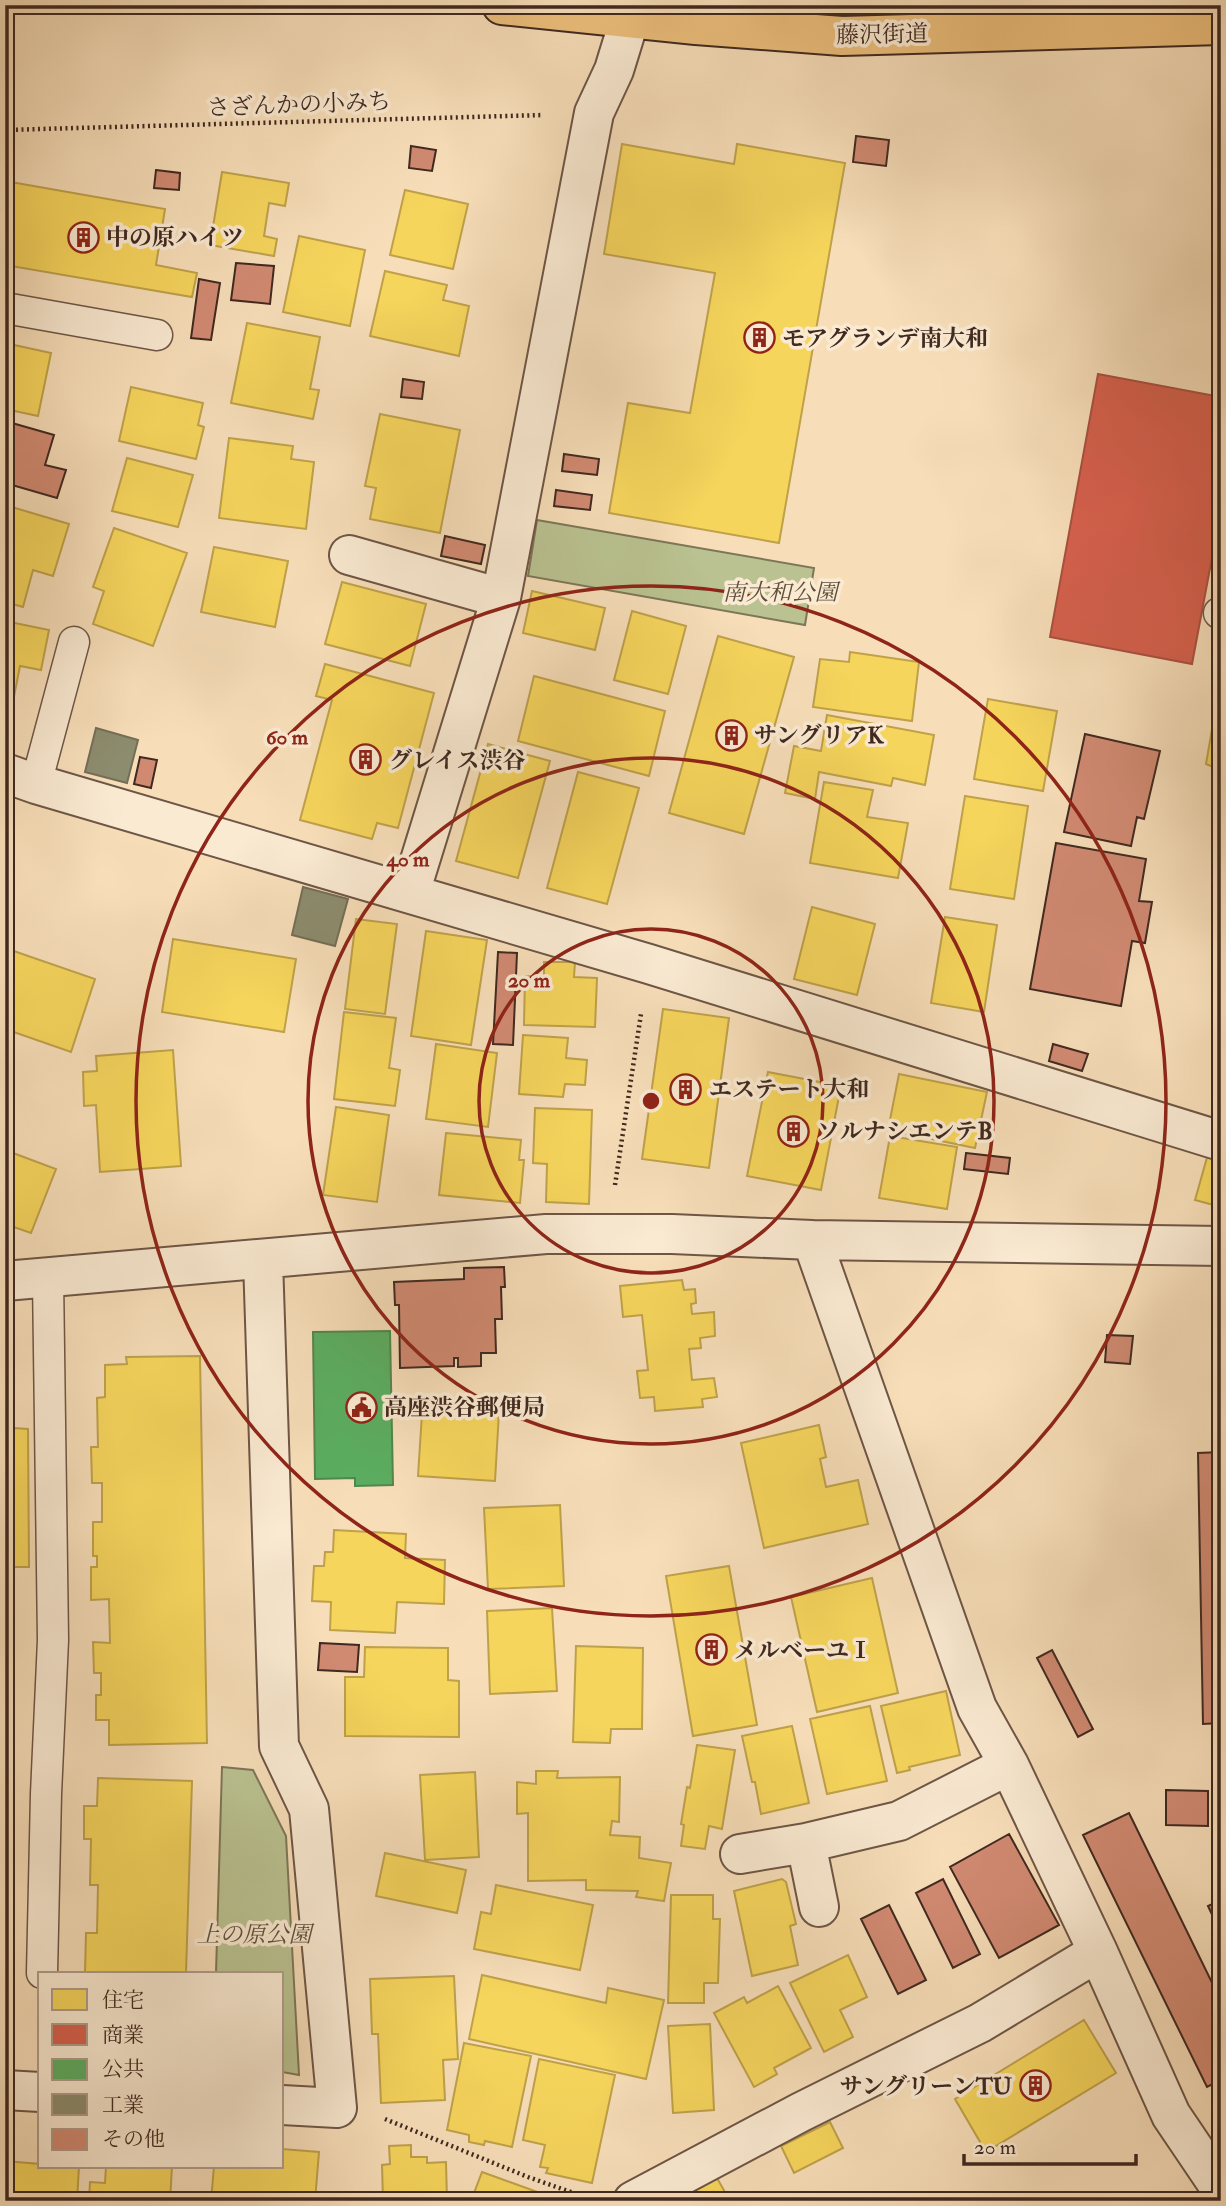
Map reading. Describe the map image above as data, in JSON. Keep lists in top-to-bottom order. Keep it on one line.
{"streets":{"highway":["藤沢街道"],"path":["さざんかの小みち"]},"parks":["南大和公園","上の原公園"],"places":{"building":["中の原ハイツ","モアグランデ南大和","サングリアK","グレイス渋谷","エステート大和","ソルナシエンテB","メルベーユⅠ","サングリーンTU"],"public building":["高座渋谷郵便局"]},"legend":["住宅","商業","公共","工業","その他"],"scale_bar":"20 m","rings":["60 m","40 m","20 m"]}
